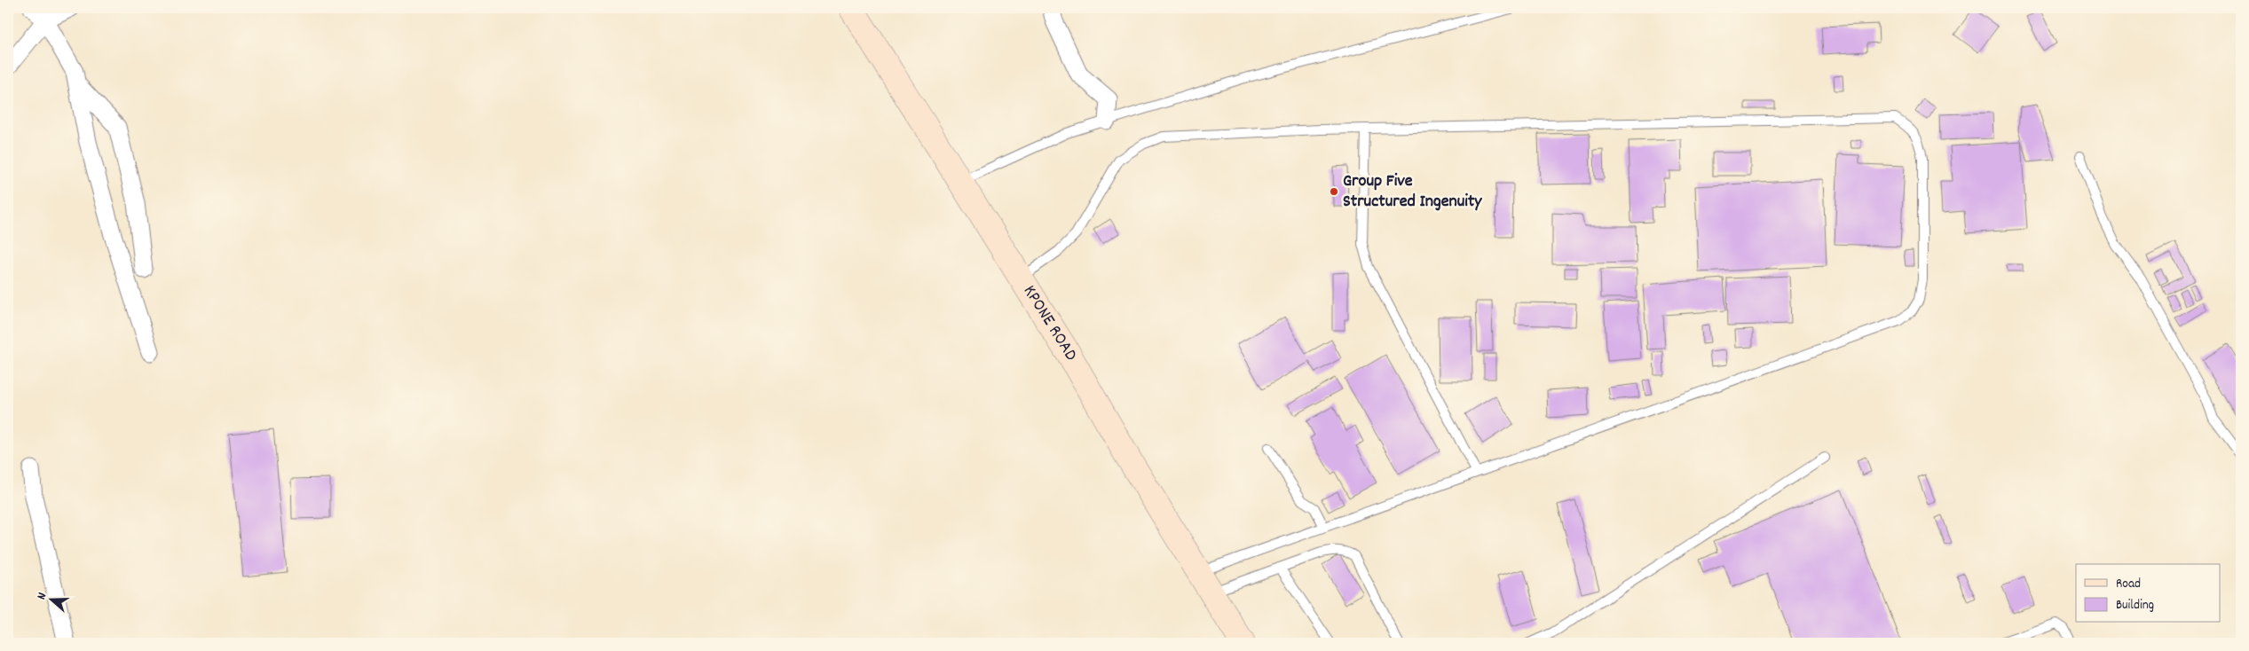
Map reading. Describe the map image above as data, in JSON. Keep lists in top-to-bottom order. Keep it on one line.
{"streets":{"main road":["KPONE ROAD"]},"places":["Group Five Structured Ingenuity"],"legend":["Road","Building"],"north":"left"}
